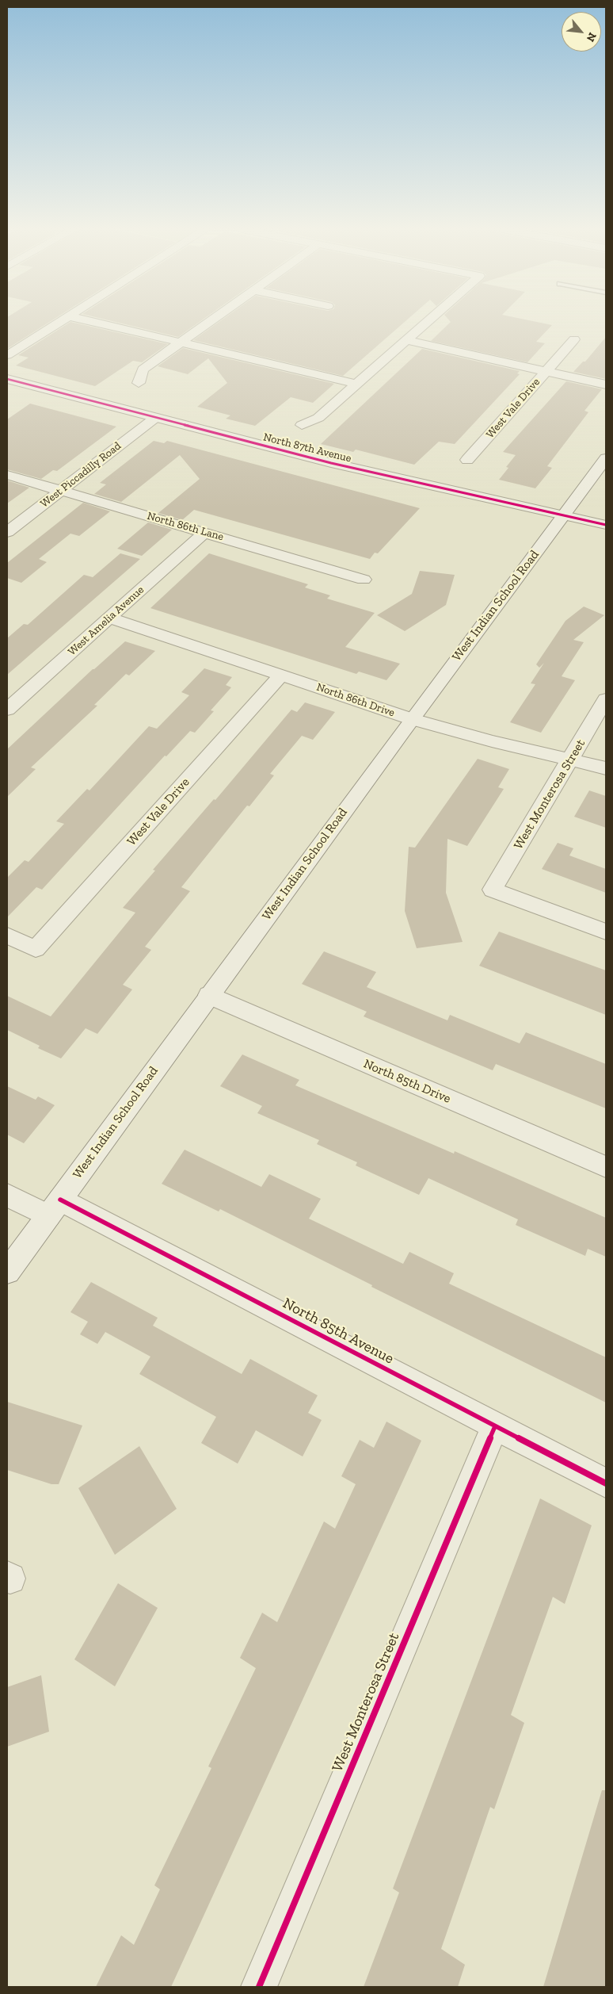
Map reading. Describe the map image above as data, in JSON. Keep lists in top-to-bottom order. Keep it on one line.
{"streets":{"street":["West Vale Drive","North 87th Avenue","West Piccadilly Road","North 86th Lane","West Indian School Road","West Amelia Avenue","North 86th Drive","West Monterosa Street","North 85th Drive","North 85th Avenue"]},"crossings":[["West Vale Drive","North 86th Drive"],["North 87th Avenue","West Piccadilly Road"],["North 87th Avenue","West Indian School Road"],["West Piccadilly Road","North 86th Lane"],["North 86th Lane","West Amelia Avenue"],["West Indian School Road","North 86th Drive"],["West Indian School Road","North 85th Drive"],["West Indian School Road","North 85th Avenue"],["West Amelia Avenue","North 86th Drive"],["North 86th Drive","West Monterosa Street"],["West Monterosa Street","North 85th Avenue"]],"north":"bottom right"}
